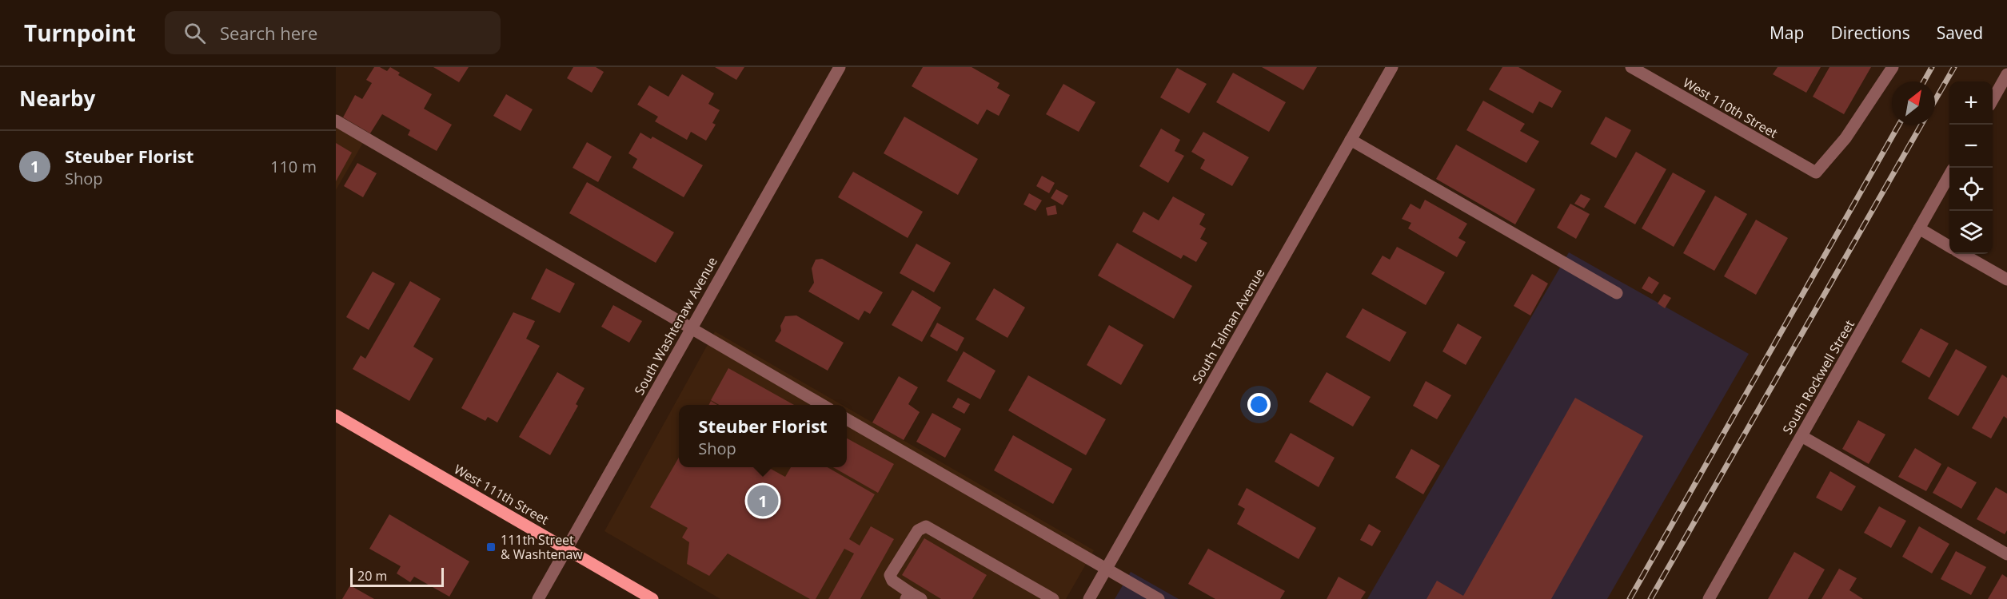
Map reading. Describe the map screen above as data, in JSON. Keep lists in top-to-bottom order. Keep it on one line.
{"streets":{"main road":["West 111th Street"],"street":["West 110th Street","South Washtenaw Avenue","South Talman Avenue","South Rockwell Street"]},"crossings":[["South Washtenaw Avenue","West 111th Street"]],"places":{"transit":["111th Street & Washtenaw"]},"scale_bar":"20 m","north":"top right","page":{"header":"Turnpoint","search":"Search here","nav":["Map","Directions","Saved"],"heading":"Nearby","map_buttons":["+","−"],"list":[{"mark":"1","name":"Steuber Florist","note":"Shop","value":"110 m"}],"popup":["Steuber Florist","Shop"],"pins":"1","scale":"20 m"}}
